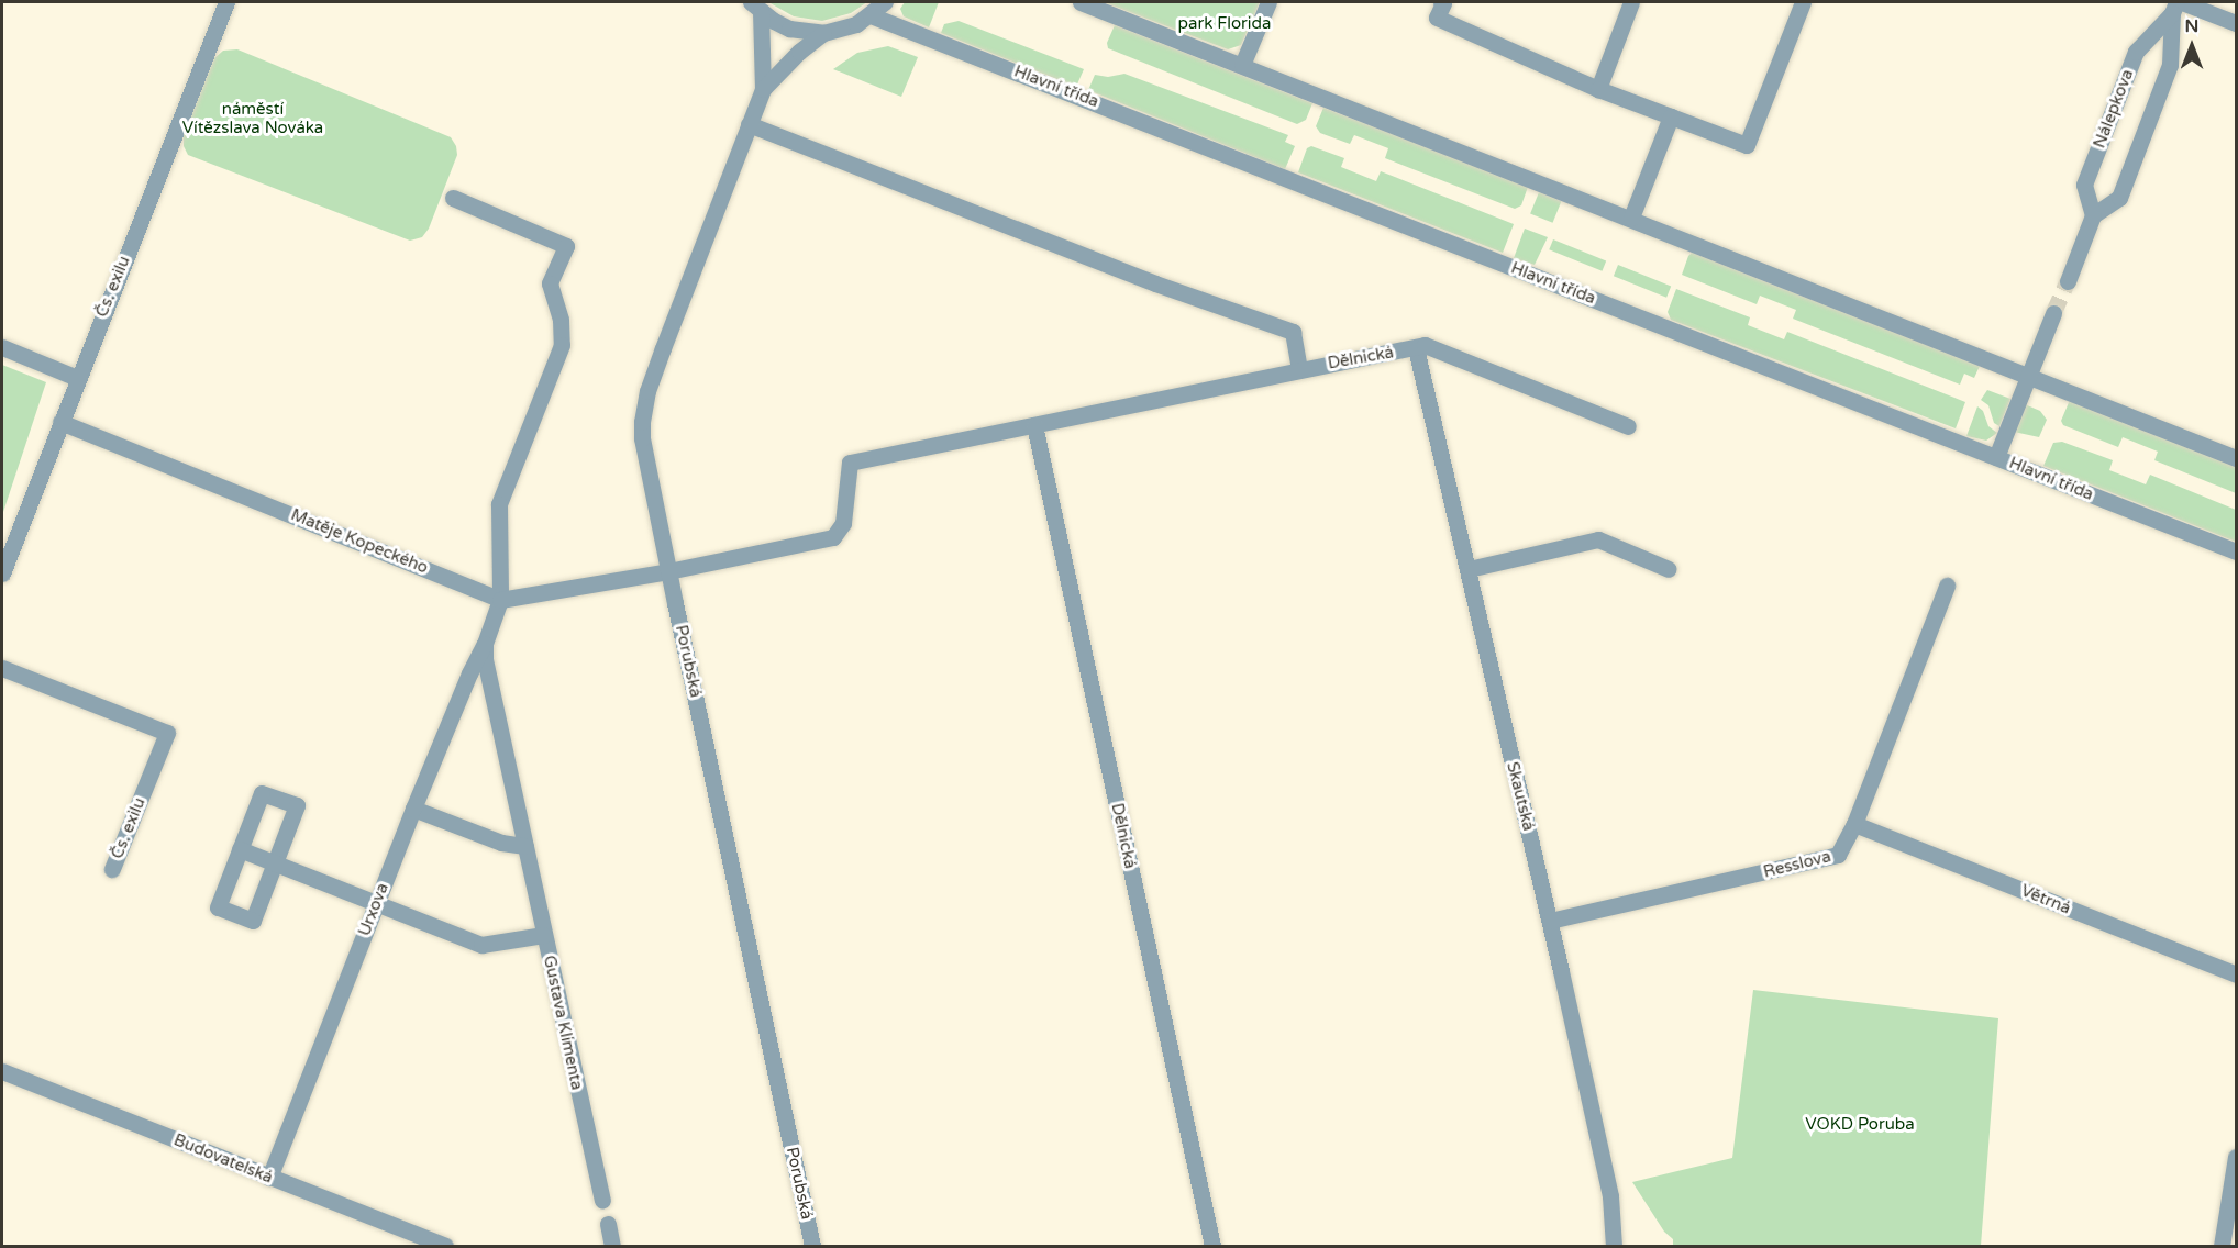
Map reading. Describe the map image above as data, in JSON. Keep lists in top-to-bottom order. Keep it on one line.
{"streets":{"street":["Hlavní třída","Nálepkova","Čs. exilu","Dělnická","Matěje Kopeckého","Porubská","Skautská","Resslova","Větrná","Urxova","Gustava Klimenta","Budovatelská"]},"crossings":[["Čs. exilu","Matěje Kopeckého"],["Dělnická","Porubská"],["Dělnická","Skautská"],["Matěje Kopeckého","Gustava Klimenta"],["Skautská","Resslova"],["Resslova","Větrná"],["Urxova","Gustava Klimenta"],["Urxova","Budovatelská"]],"parks":["park Florida","náměstí Vítězslava Nováka","VOKD Poruba"],"north":"top"}
